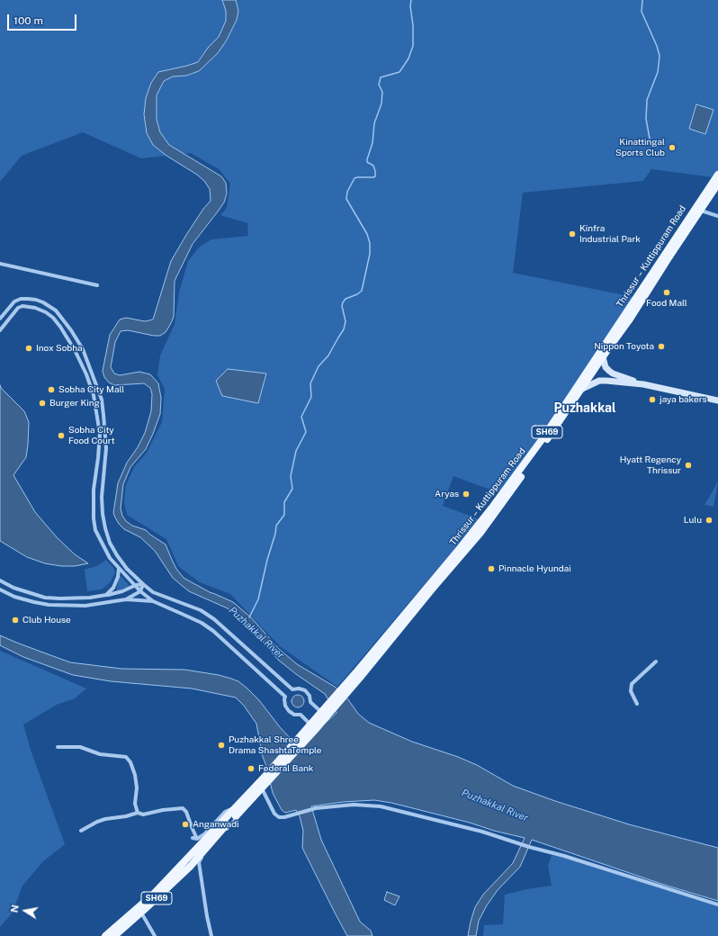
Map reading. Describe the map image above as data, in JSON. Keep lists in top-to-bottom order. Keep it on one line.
{"streets":{"main road":["Thrissur – Kuttippuram Road","SH69"]},"districts":["Puzhakkal"],"water":["Puzhakkal River"],"places":["Kinattingal Sports Club","Kinfra Industrial Park","Food Mall","Nippon Toyota","Inox Sobha","Sobha City Mall","jaya bakers","Burger King","Sobha City Food Court","Hyatt Regency Thrissur","Aryas","Lulu","Pinnacle Hyundai","Club House","Puzhakkal Shree Drama ShashtaTemple","Federal Bank","Anganwadi"],"scale_bar":"100 m","north":"left"}
